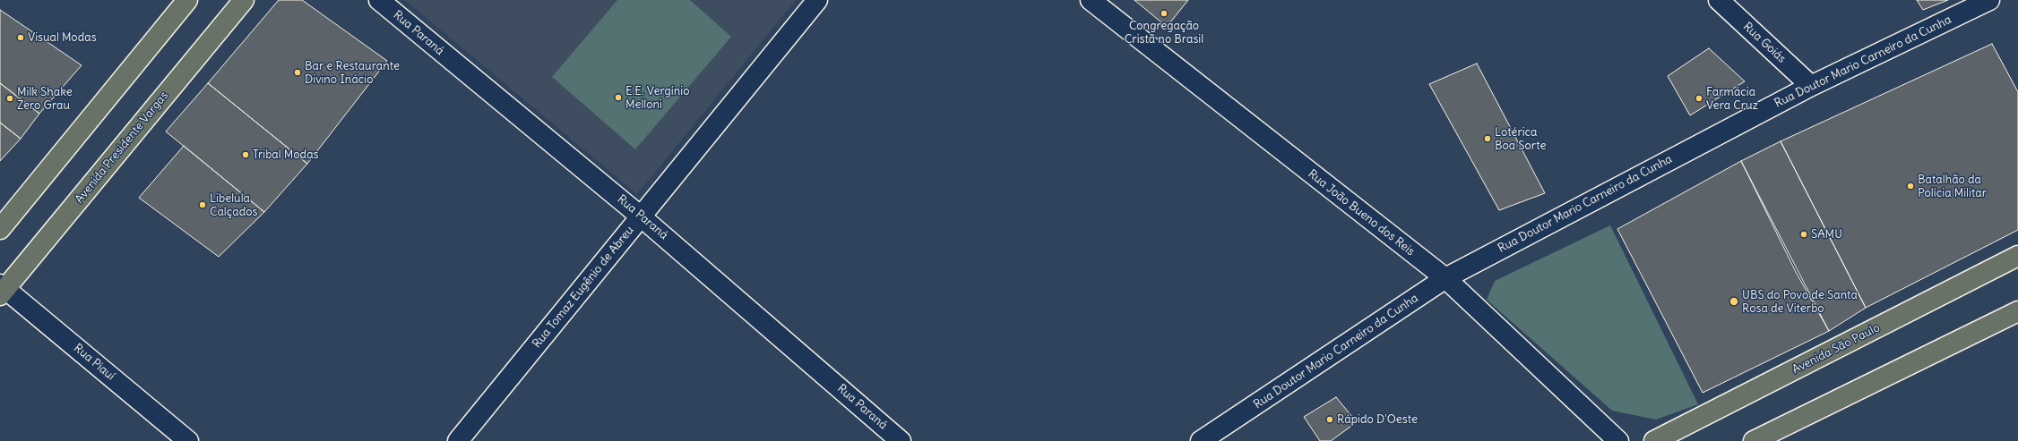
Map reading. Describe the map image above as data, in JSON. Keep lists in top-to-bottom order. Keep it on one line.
{"streets":{"main road":["Avenida Presidente Vargas","Avenida São Paulo"],"street":["Rua Paraná","Rua Goiás","Rua Doutor Mario Carneiro da Cunha","Rua João Bueno dos Reis","Rua Tomaz Eugênio de Abreu","Rua Piauí"]},"crossings":[["Rua Paraná","Rua Tomaz Eugênio de Abreu"],["Rua Goiás","Rua Doutor Mario Carneiro da Cunha"],["Rua Doutor Mario Carneiro da Cunha","Rua João Bueno dos Reis"],["Avenida Presidente Vargas","Rua Piauí"]],"places":["Congregação Cristã no Brasil","Visual Modas","Bar e Restaurante Divino Inácio","E.E. Vergínio Melloni","Milk Shake Zero Grau","Farmácia Vera Cruz","Lotérica Boa Sorte","Tribal Modas","Batalhão da Polícia Militar","Libelula Calçados","SAMU","UBS do Povo de Santa Rosa de Viterbo","Rápido D'Oeste"]}
